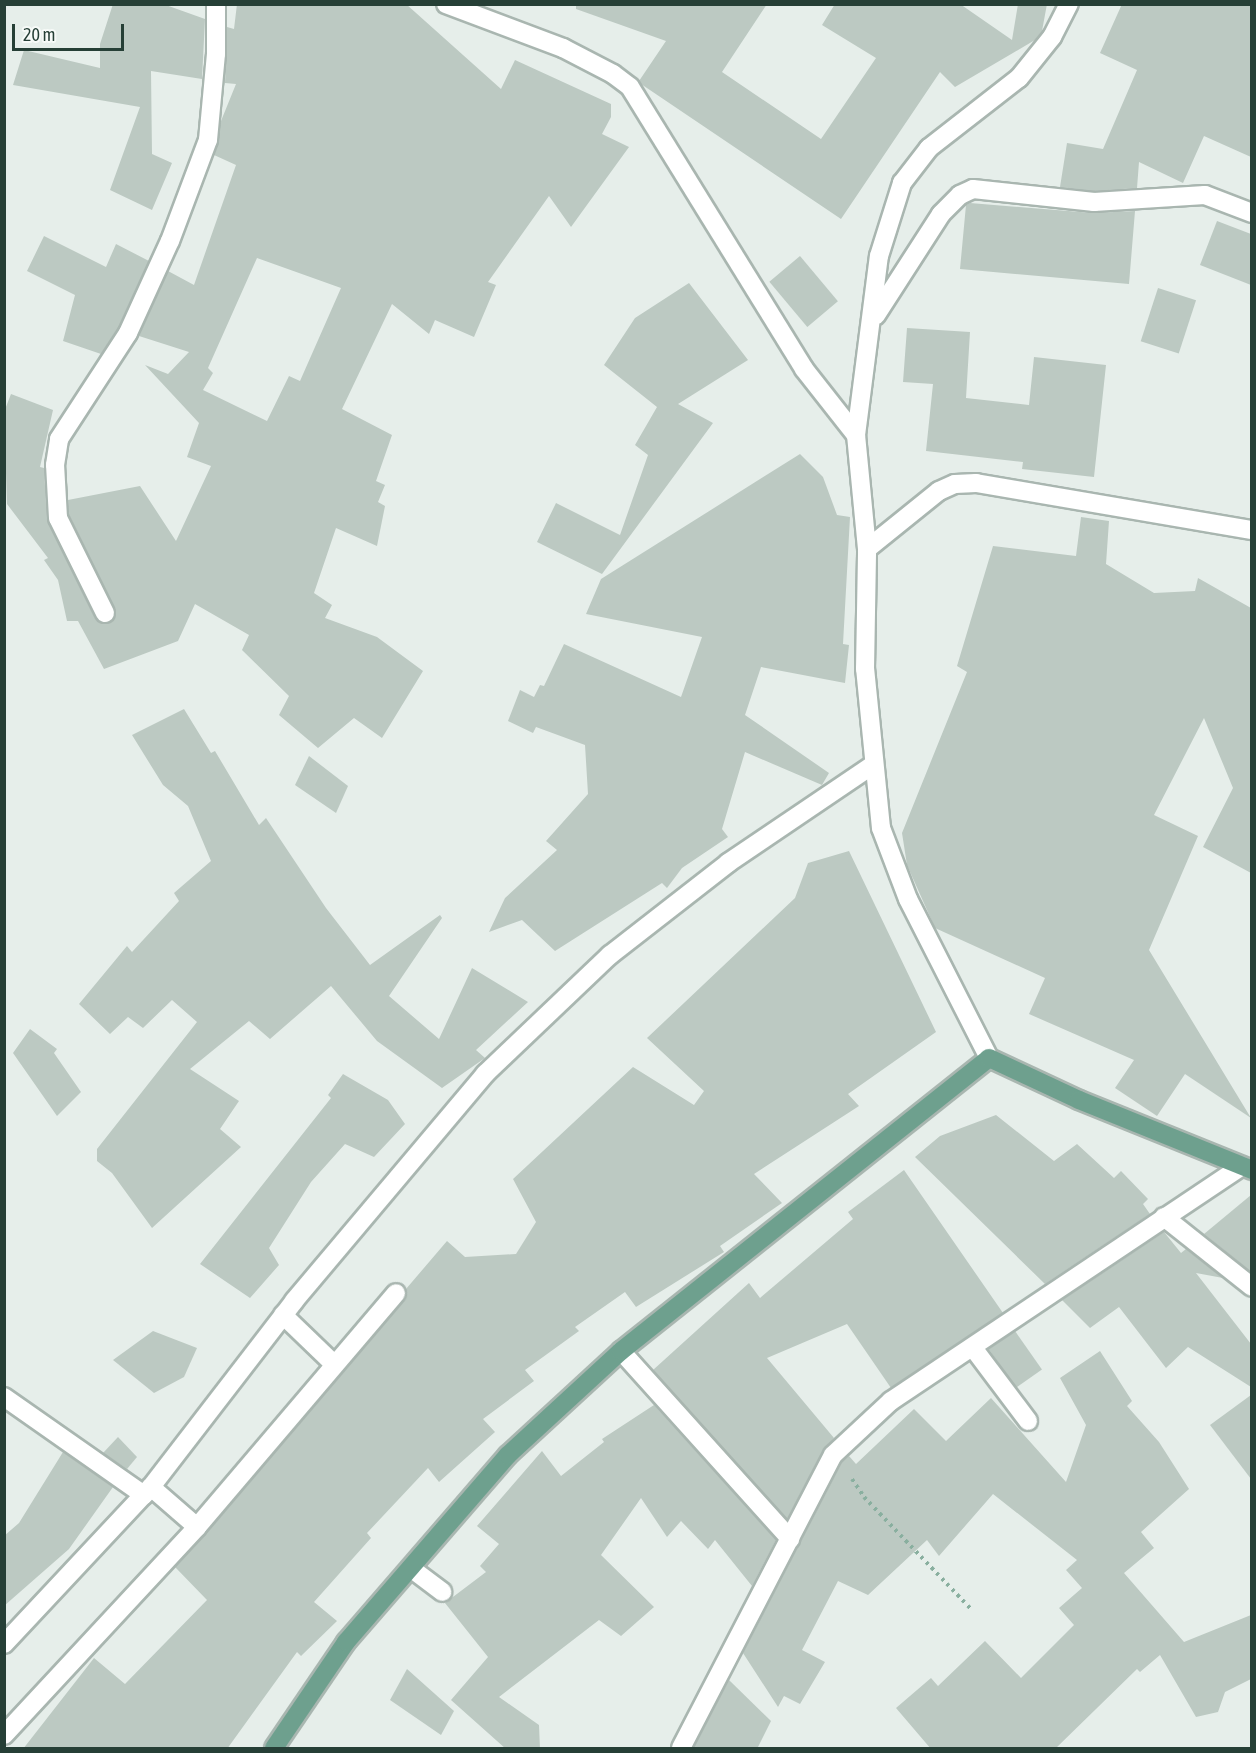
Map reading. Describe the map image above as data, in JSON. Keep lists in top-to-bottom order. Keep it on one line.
{"scale_bar":"20 m"}
